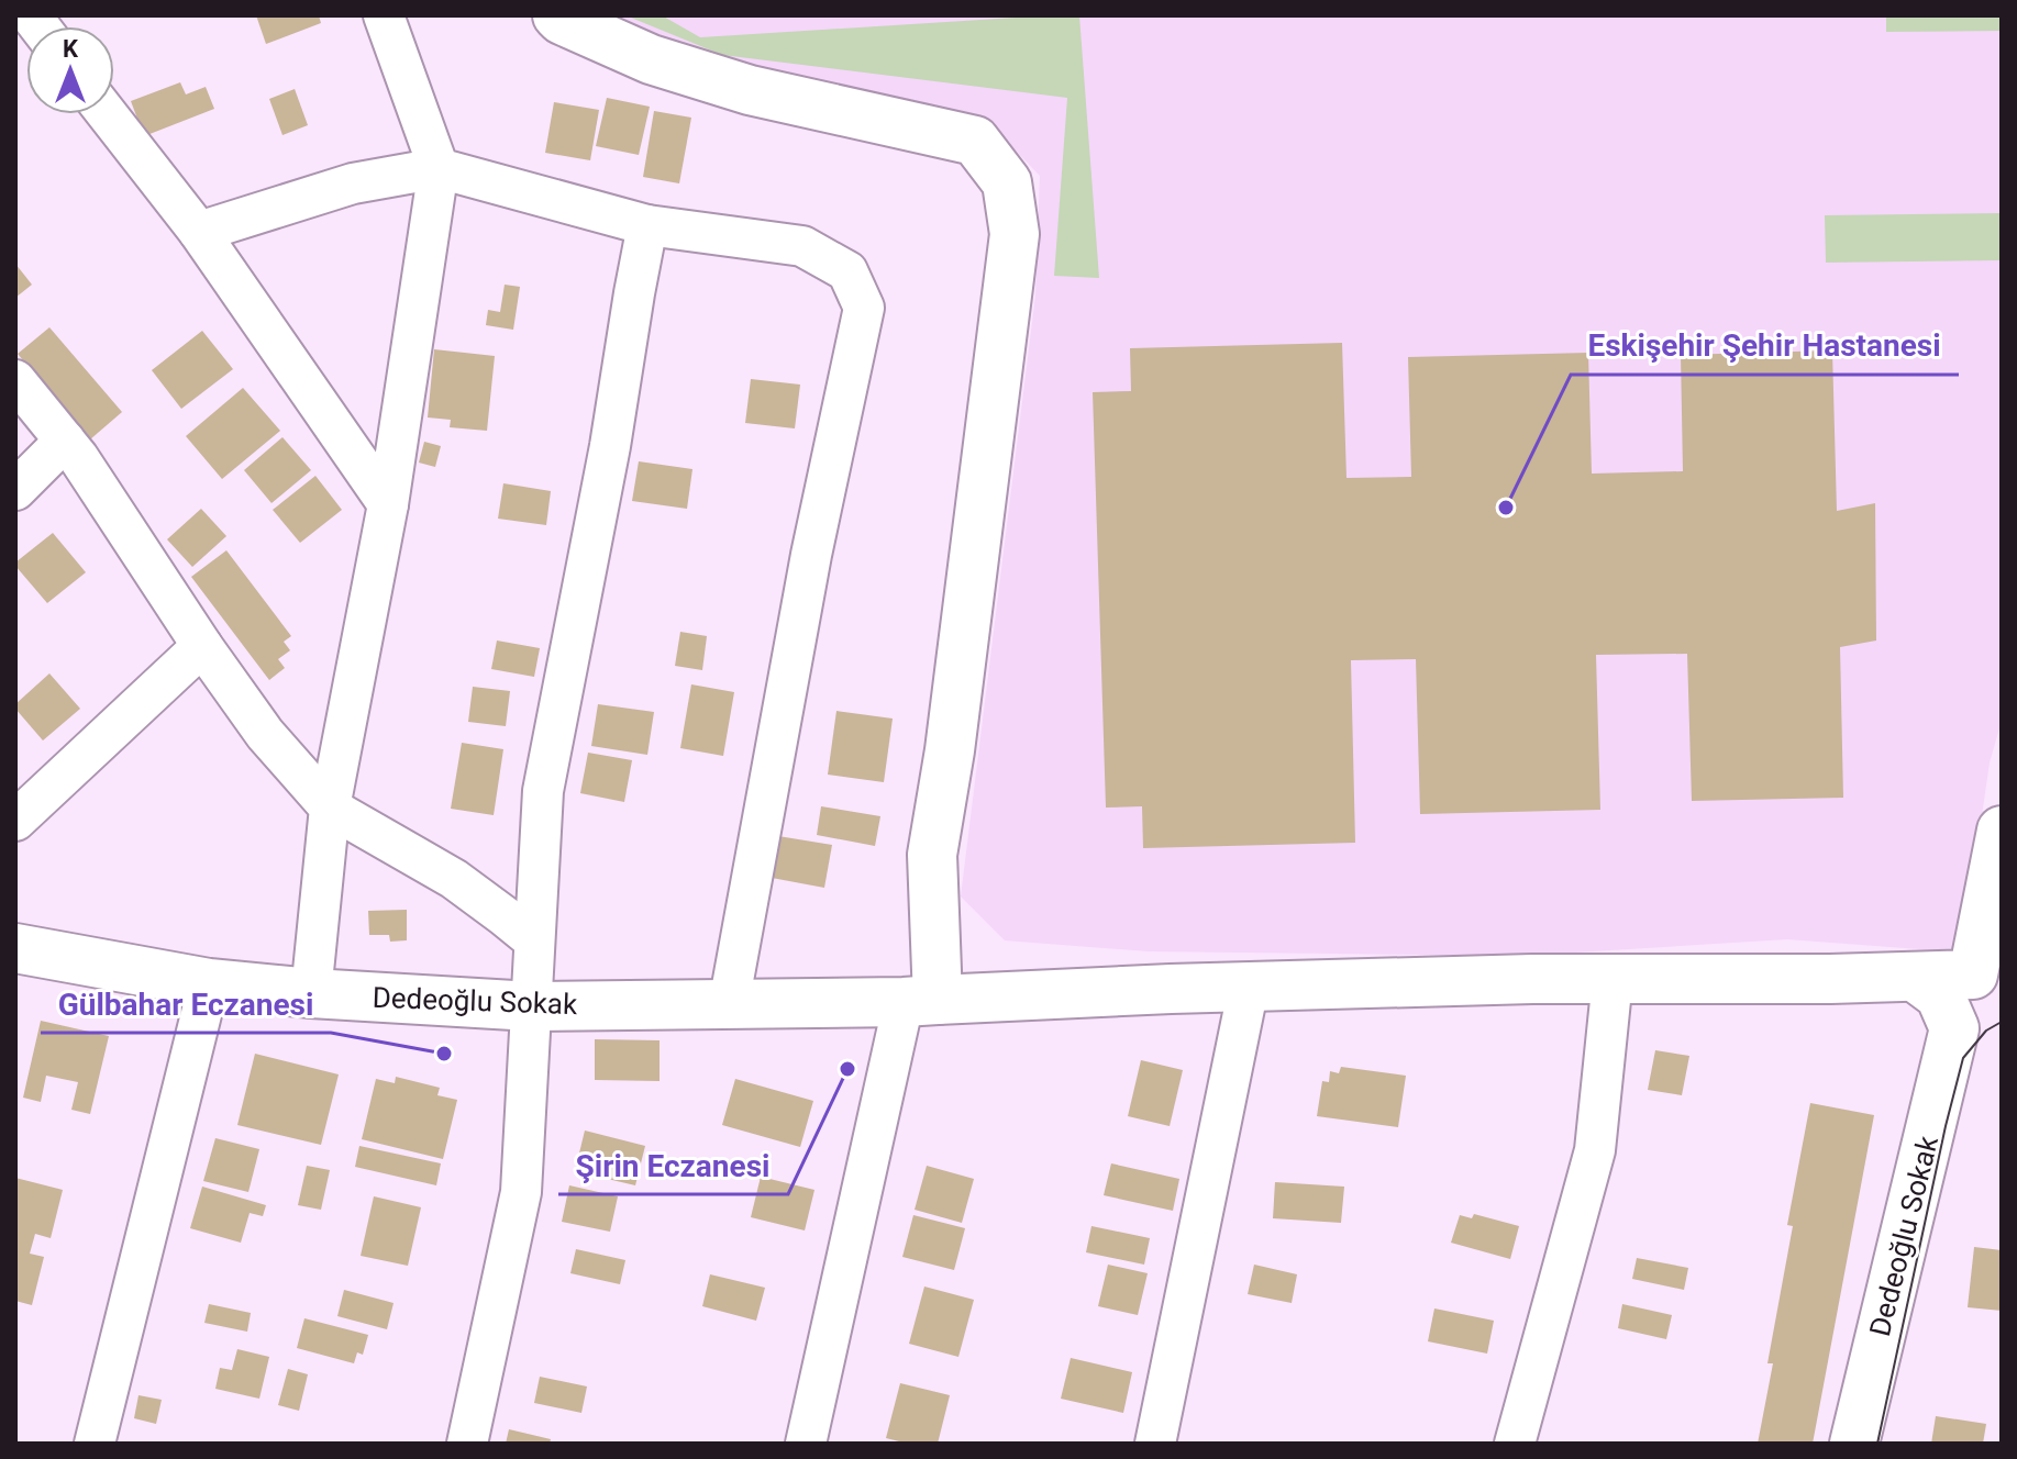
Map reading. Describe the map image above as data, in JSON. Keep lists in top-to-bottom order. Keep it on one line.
{"streets":{"street":["Dedeoğlu Sokak"]},"places":["Eskişehir Şehir Hastanesi","Gülbahar Eczanesi","Şirin Eczanesi"],"north":"top"}
